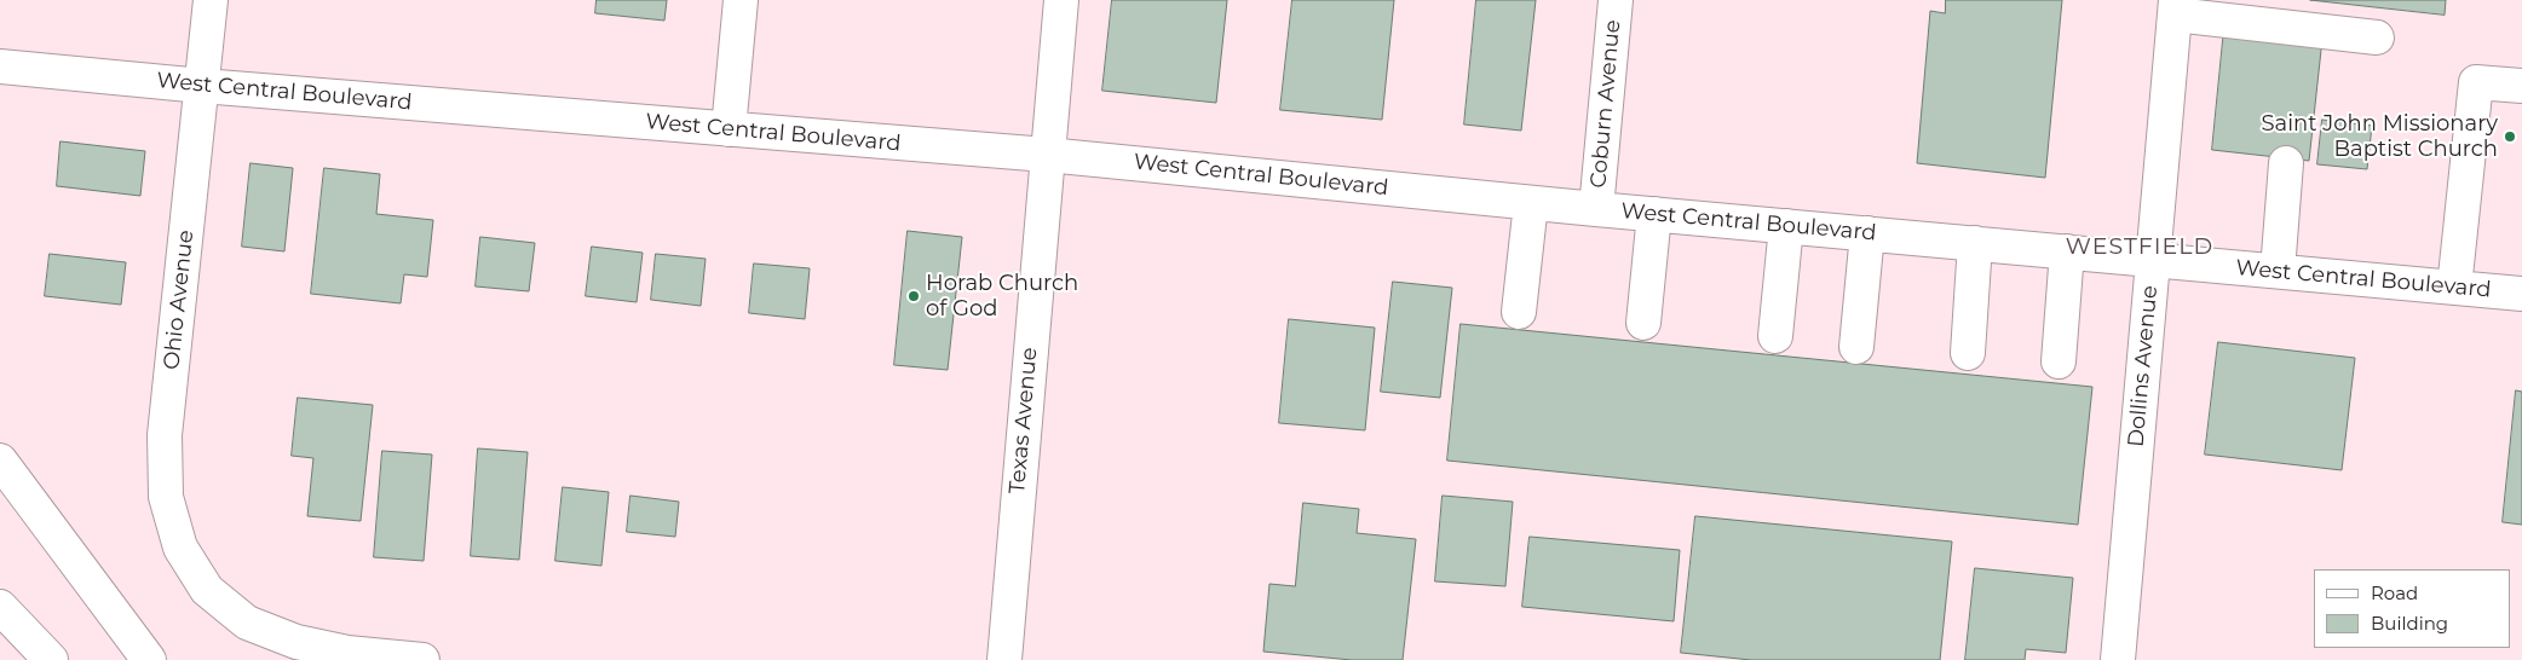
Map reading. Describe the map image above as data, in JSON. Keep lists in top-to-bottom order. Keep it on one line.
{"streets":{"main road":["West Central Boulevard","Coburn Avenue","Ohio Avenue","Dollins Avenue","Texas Avenue"]},"crossings":[["West Central Boulevard","Coburn Avenue"],["West Central Boulevard","Ohio Avenue"],["West Central Boulevard","Dollins Avenue"],["West Central Boulevard","Texas Avenue"]],"districts":["WESTFIELD"],"places":["Saint John Missionary Baptist Church","Horab Church of God"],"legend":["Road","Building"]}
